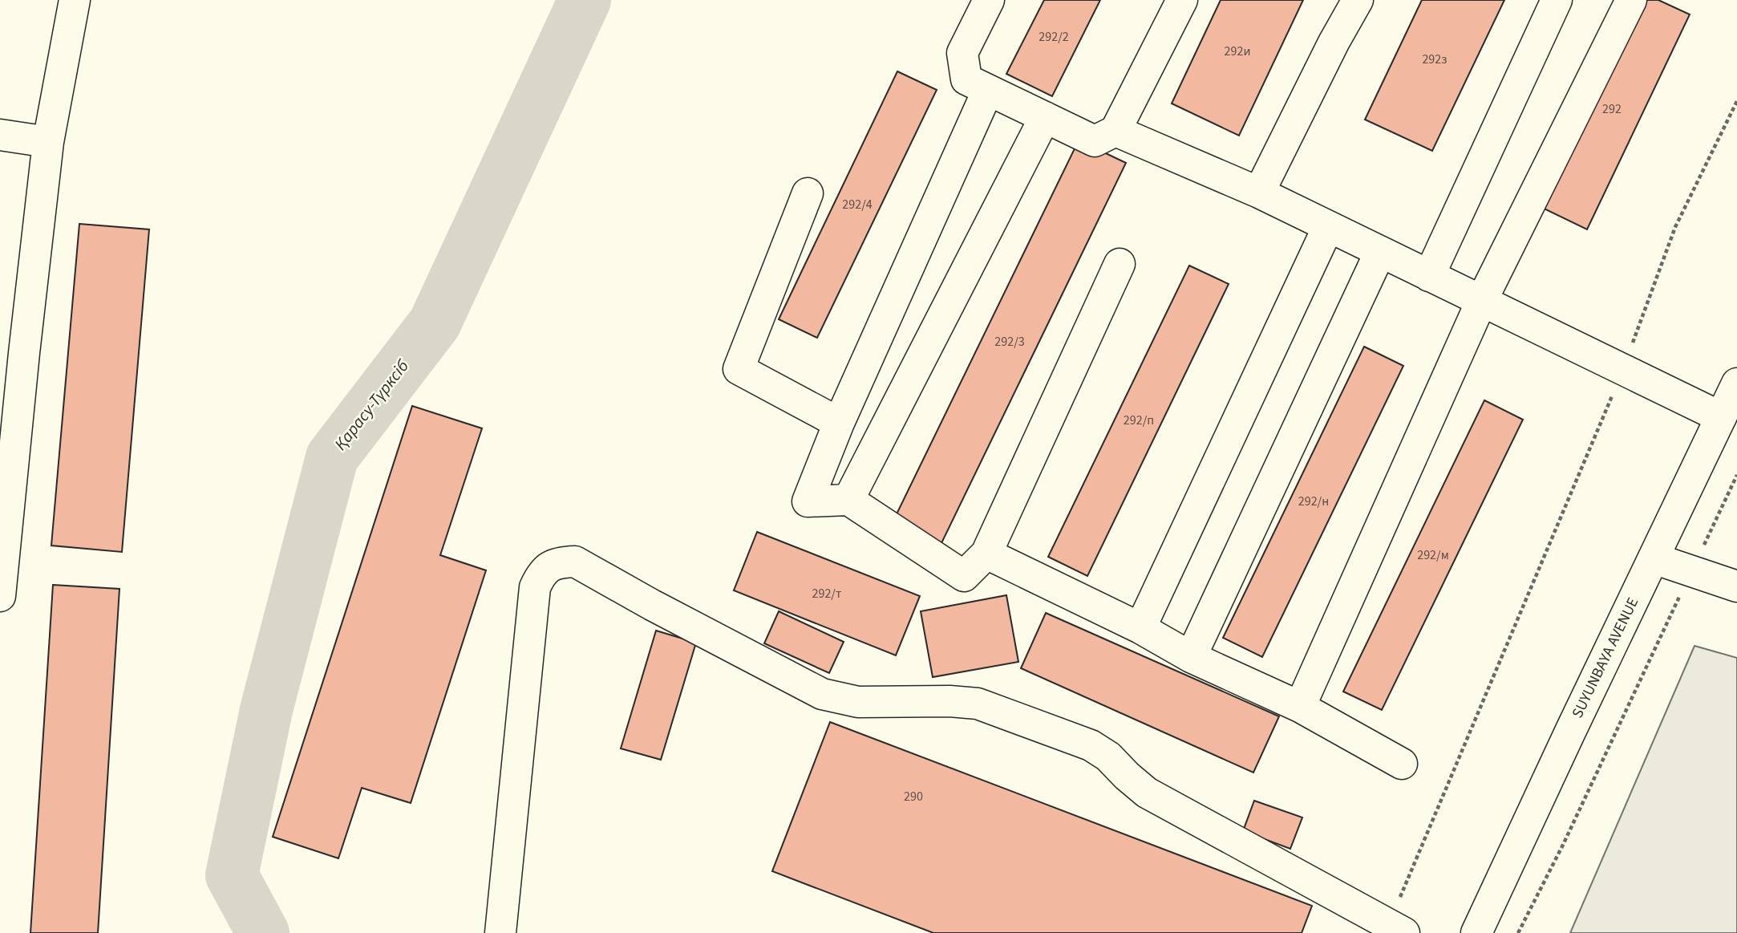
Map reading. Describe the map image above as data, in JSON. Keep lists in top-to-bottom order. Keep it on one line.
{"streets":{"main road":["SUYUNBAYA AVENUE"]},"water":["Қарасу-Түрксіб"],"house_numbers":["292/2","292и","292з","292","292/4","292/3","292/п","292/н","292/м","292/т","290"]}
